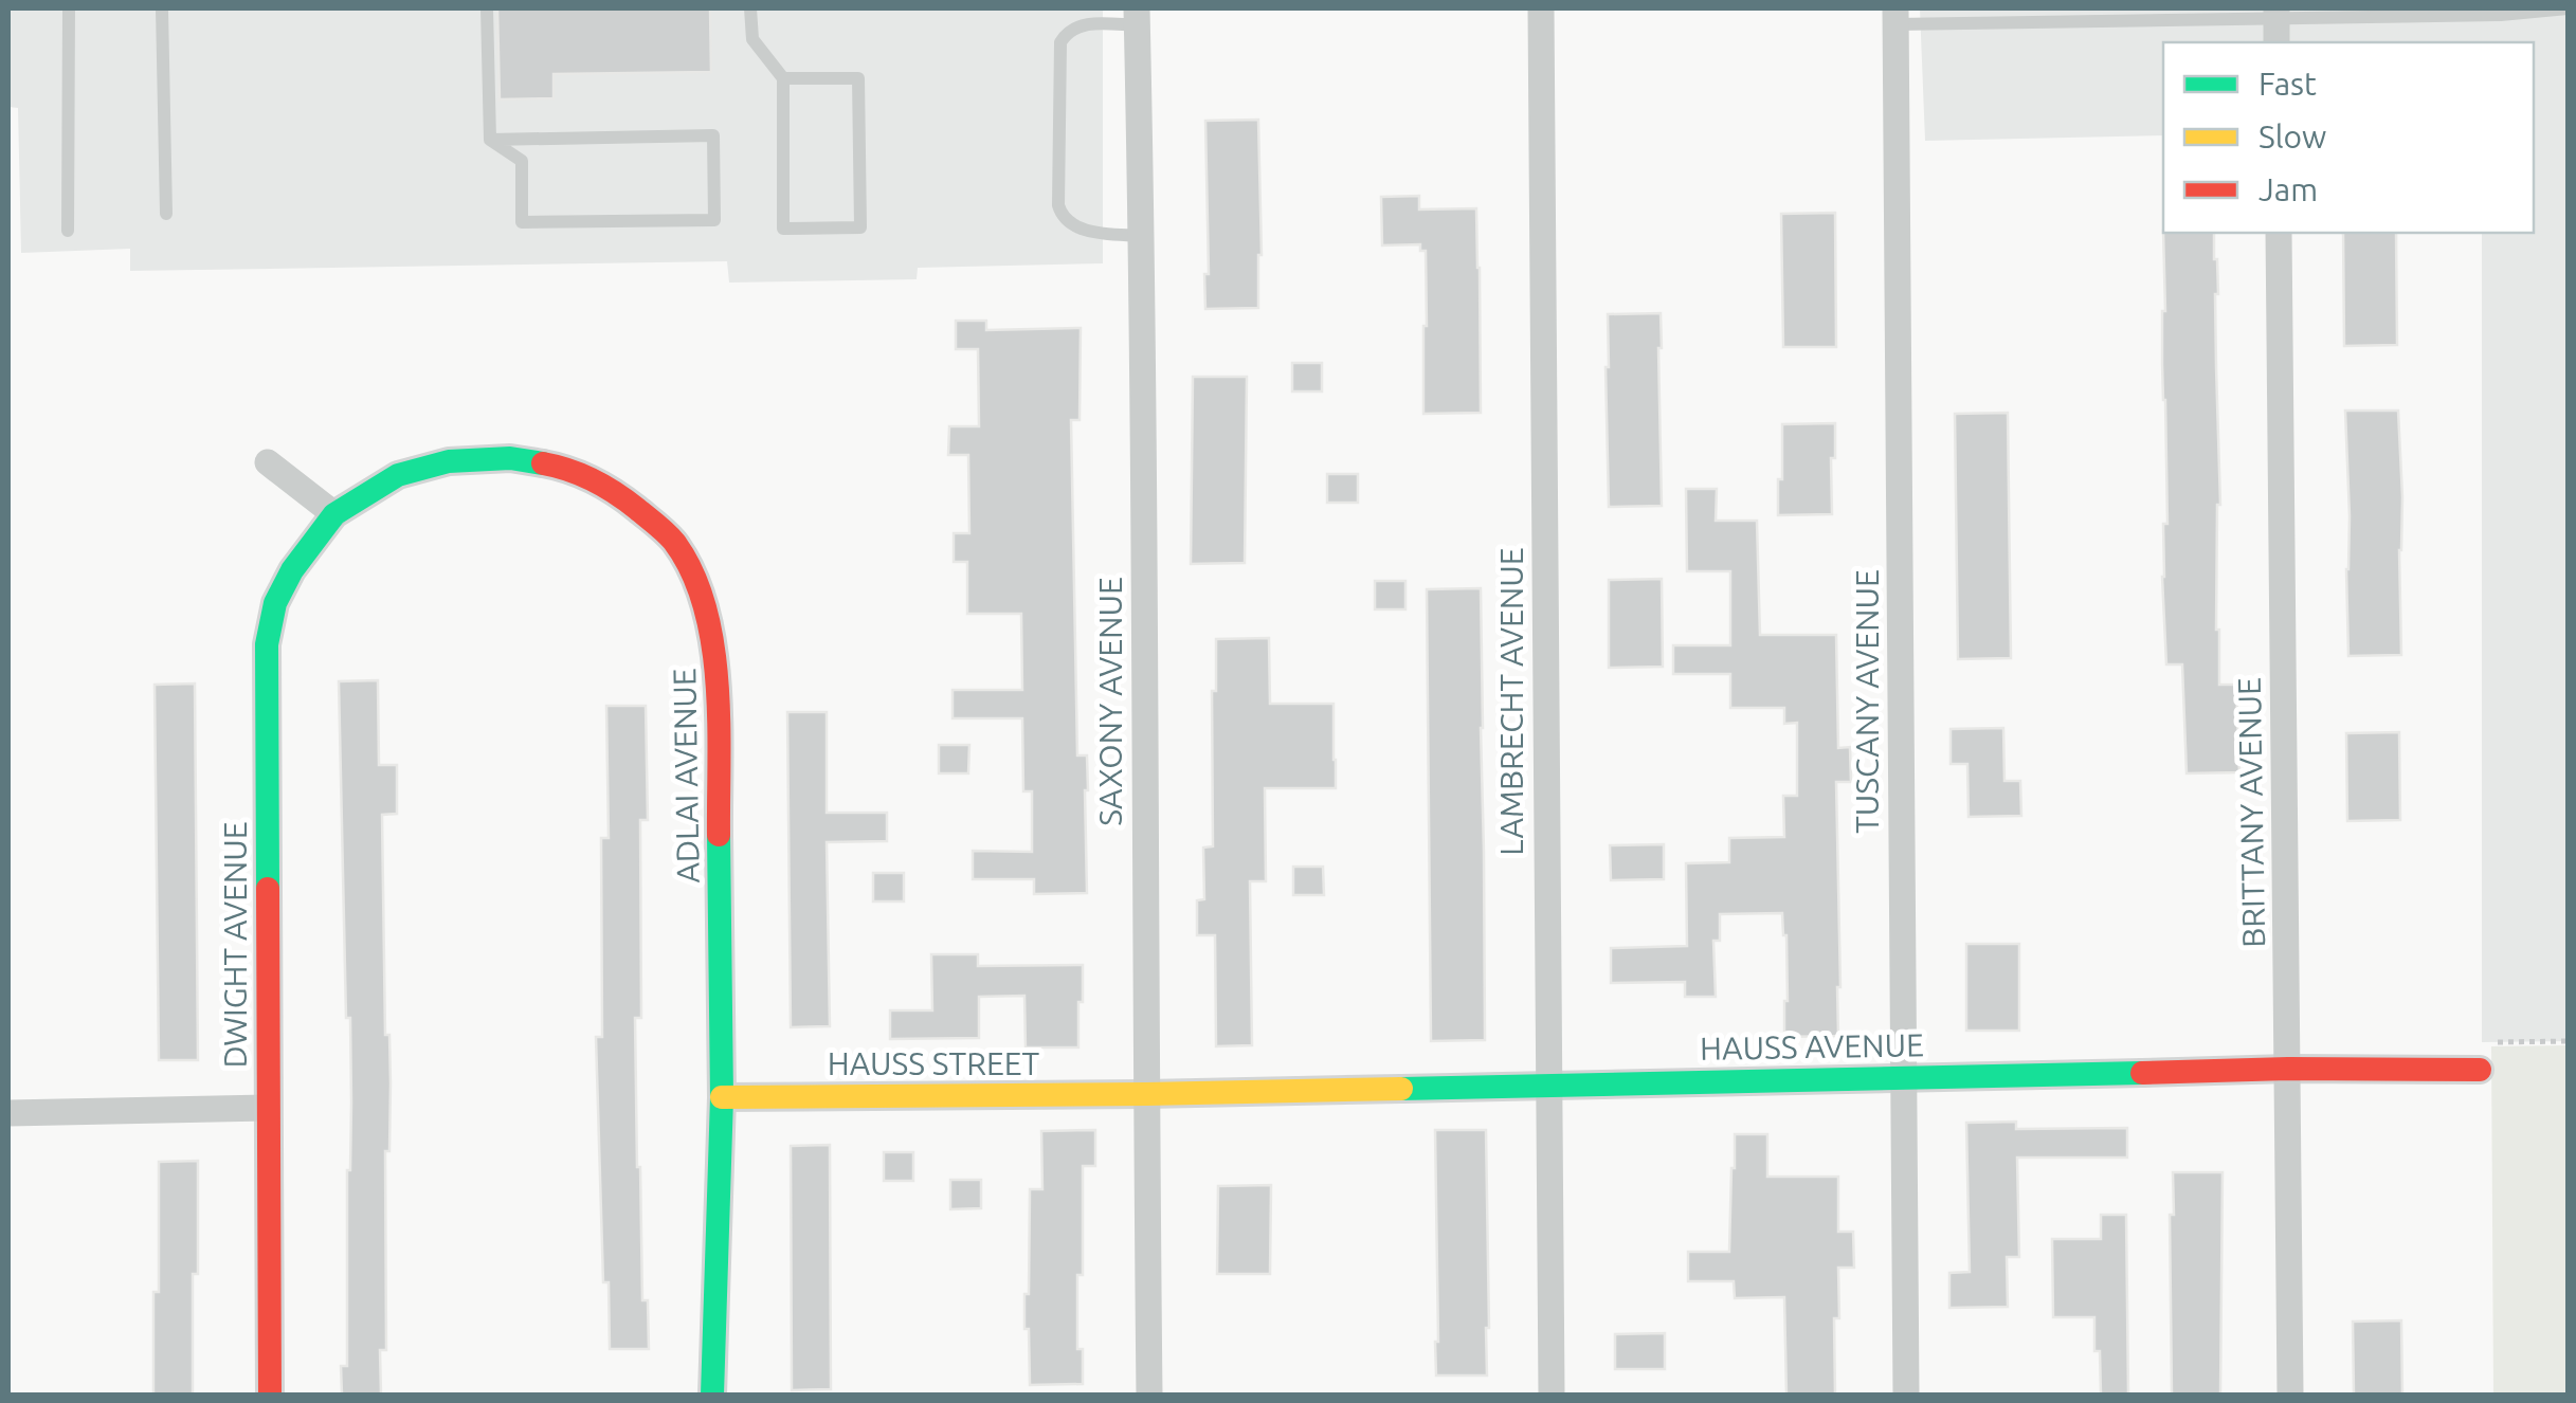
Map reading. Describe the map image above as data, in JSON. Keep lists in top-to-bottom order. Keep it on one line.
{"streets":{"street":["SAXONY AVENUE","LAMBRECHT AVENUE","TUSCANY AVENUE","ADLAI AVENUE","BRITTANY AVENUE","DWIGHT AVENUE","HAUSS AVENUE","HAUSS STREET"]},"crossings":[["SAXONY AVENUE","HAUSS AVENUE"],["SAXONY AVENUE","HAUSS STREET"],["LAMBRECHT AVENUE","HAUSS AVENUE"],["TUSCANY AVENUE","HAUSS AVENUE"],["ADLAI AVENUE","DWIGHT AVENUE"],["ADLAI AVENUE","HAUSS STREET"],["BRITTANY AVENUE","HAUSS AVENUE"],["HAUSS AVENUE","HAUSS STREET"]],"legend":["Fast","Slow","Jam"]}
